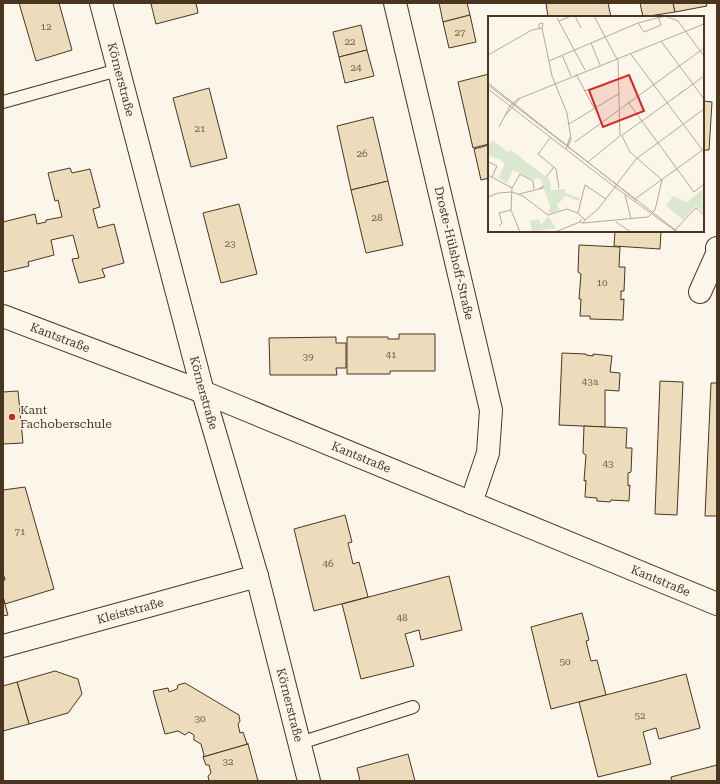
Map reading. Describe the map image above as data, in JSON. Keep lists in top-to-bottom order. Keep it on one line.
{"streets":{"street":["Körnerstraße","Droste-Hülshoff-Straße","Kantstraße","Kleiststraße"]},"crossings":[["Körnerstraße","Kantstraße"],["Körnerstraße","Kleiststraße"],["Droste-Hülshoff-Straße","Kantstraße"]],"places":["Kant Fachoberschule"],"house_numbers":["12","27","22","24","21","26","28","23","10","41","39","43a","43","71","46","48","50","52","30","32"]}
